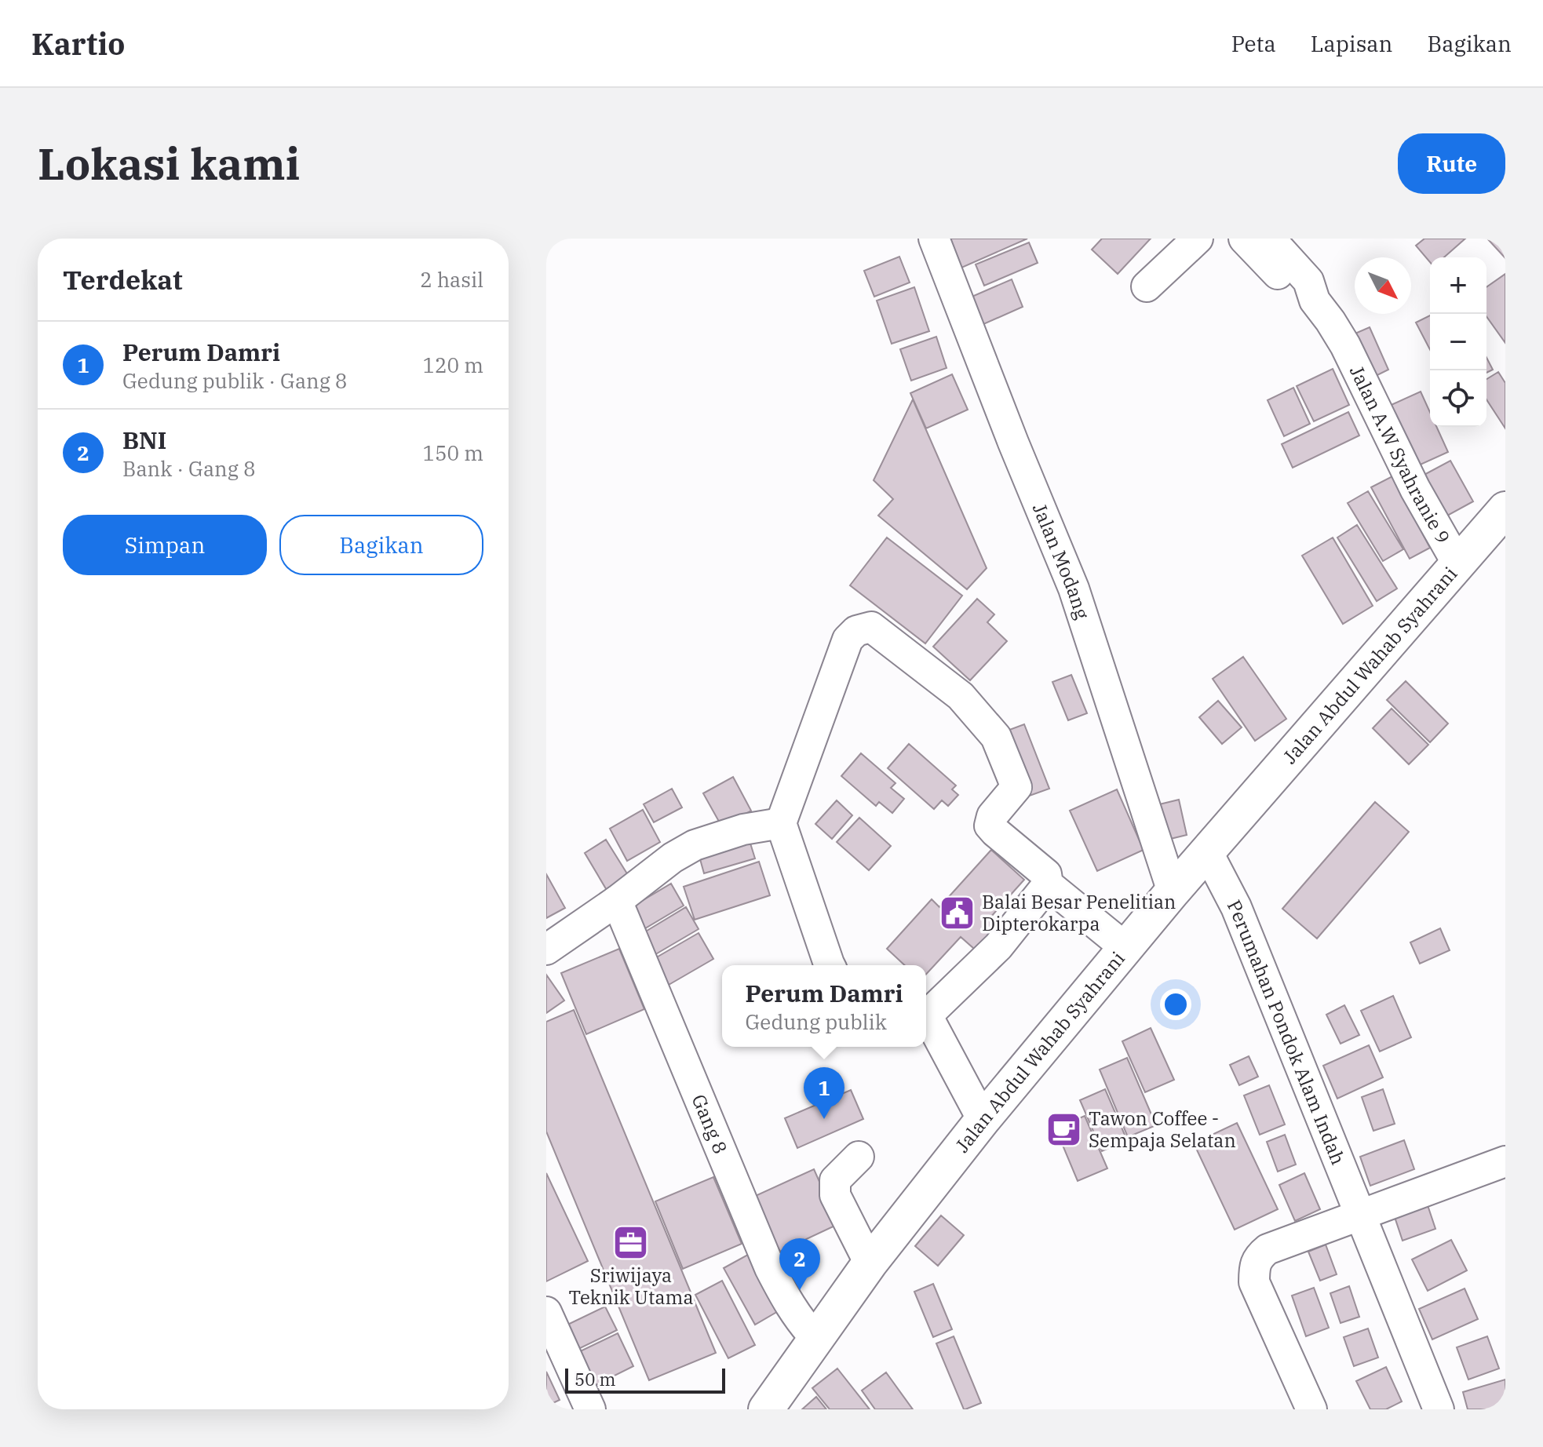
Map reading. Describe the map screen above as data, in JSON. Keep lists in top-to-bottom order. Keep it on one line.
{"streets":{"highway":["Jalan Abdul Wahab Syahrani"],"street":["Jalan A.W Syahranie 9","Jalan Modang","Perumahan Pondok Alam Indah","Gang 8"]},"crossings":[["Jalan A.W Syahranie 9","Jalan Abdul Wahab Syahrani"],["Jalan Modang","Jalan Abdul Wahab Syahrani"],["Jalan Abdul Wahab Syahrani","Perumahan Pondok Alam Indah"],["Jalan Abdul Wahab Syahrani","Gang 8"]],"places":{"public building":["Balai Besar Penelitian Dipterokarpa"],"cafe":["Tawon Coffee - Sempaja Selatan"],"office":["Sriwijaya Teknik Utama"]},"scale_bar":"50 m","north":"bottom right","page":{"header":"Kartio","nav":["Peta","Lapisan","Bagikan"],"buttons":["Rute",["Simpan","Bagikan"]],"title":"Lokasi kami","heading":["Terdekat","2 hasil"],"map_buttons":["+","−"],"list":[{"mark":"1","name":"Perum Damri","note":"Gedung publik · Gang 8","value":"120 m"},{"mark":"2","name":"BNI","note":"Bank · Gang 8","value":"150 m"}],"popup":["Perum Damri","Gedung publik"],"pins":["1","2"],"scale":"50 m"}}
